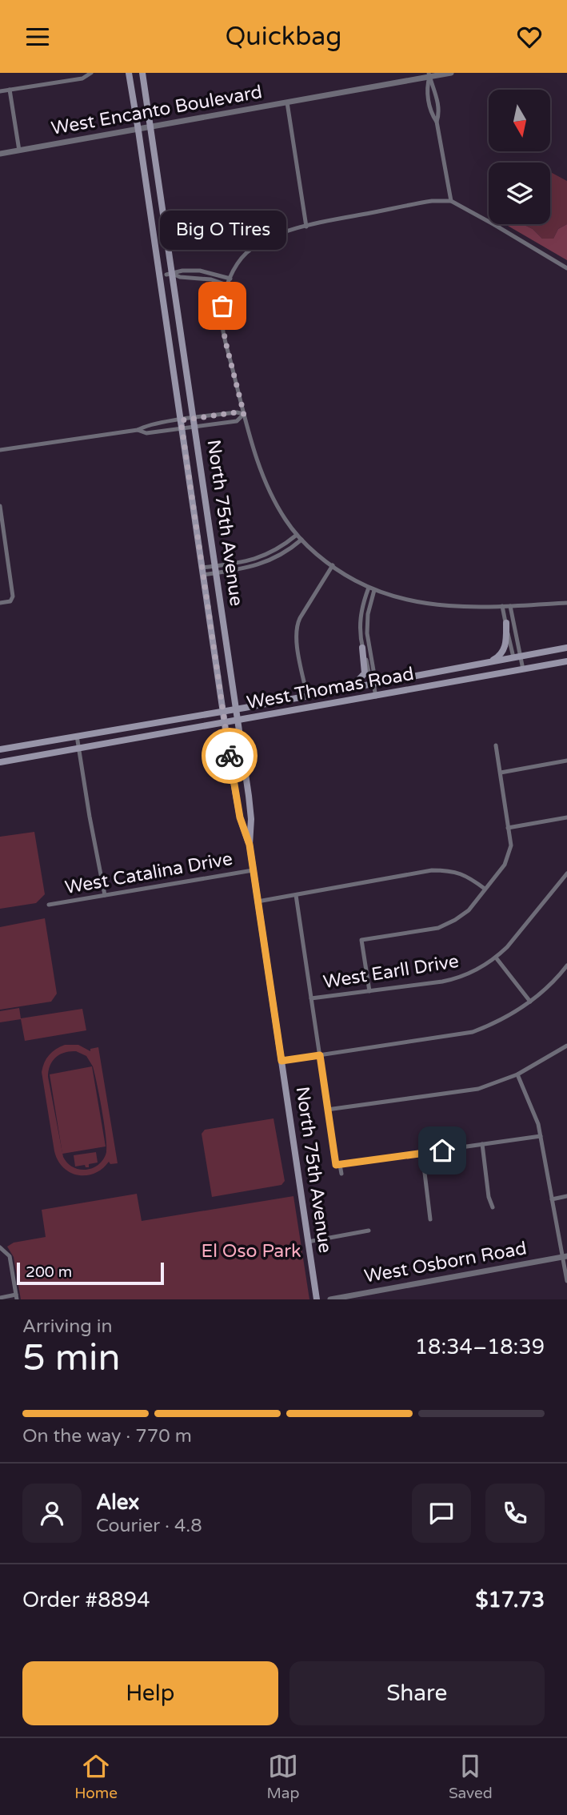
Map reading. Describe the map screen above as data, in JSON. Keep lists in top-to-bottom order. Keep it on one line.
{"streets":{"main road":["North 75th Avenue","West Thomas Road"],"street":["West Encanto Boulevard","West Catalina Drive","West Earll Drive","West Osborn Road"]},"crossings":[["West Encanto Boulevard","North 75th Avenue"],["North 75th Avenue","West Thomas Road"],["North 75th Avenue","West Catalina Drive"]],"parks":["El Oso Park"],"places":["Big O Tires"],"scale_bar":"200 m","north":"bottom","page":{"header":"Quickbag","bubble":"Big O Tires","scale":"200 m","heading":["5 min","Arriving in","18:34–18:39"],"panel":["Alex","Courier · 4.8","Order #8894","$17.73"],"bar":"On the way · 770 m","buttons":["Help","Share"],"tabs":["Home","Map","Saved"]}}
